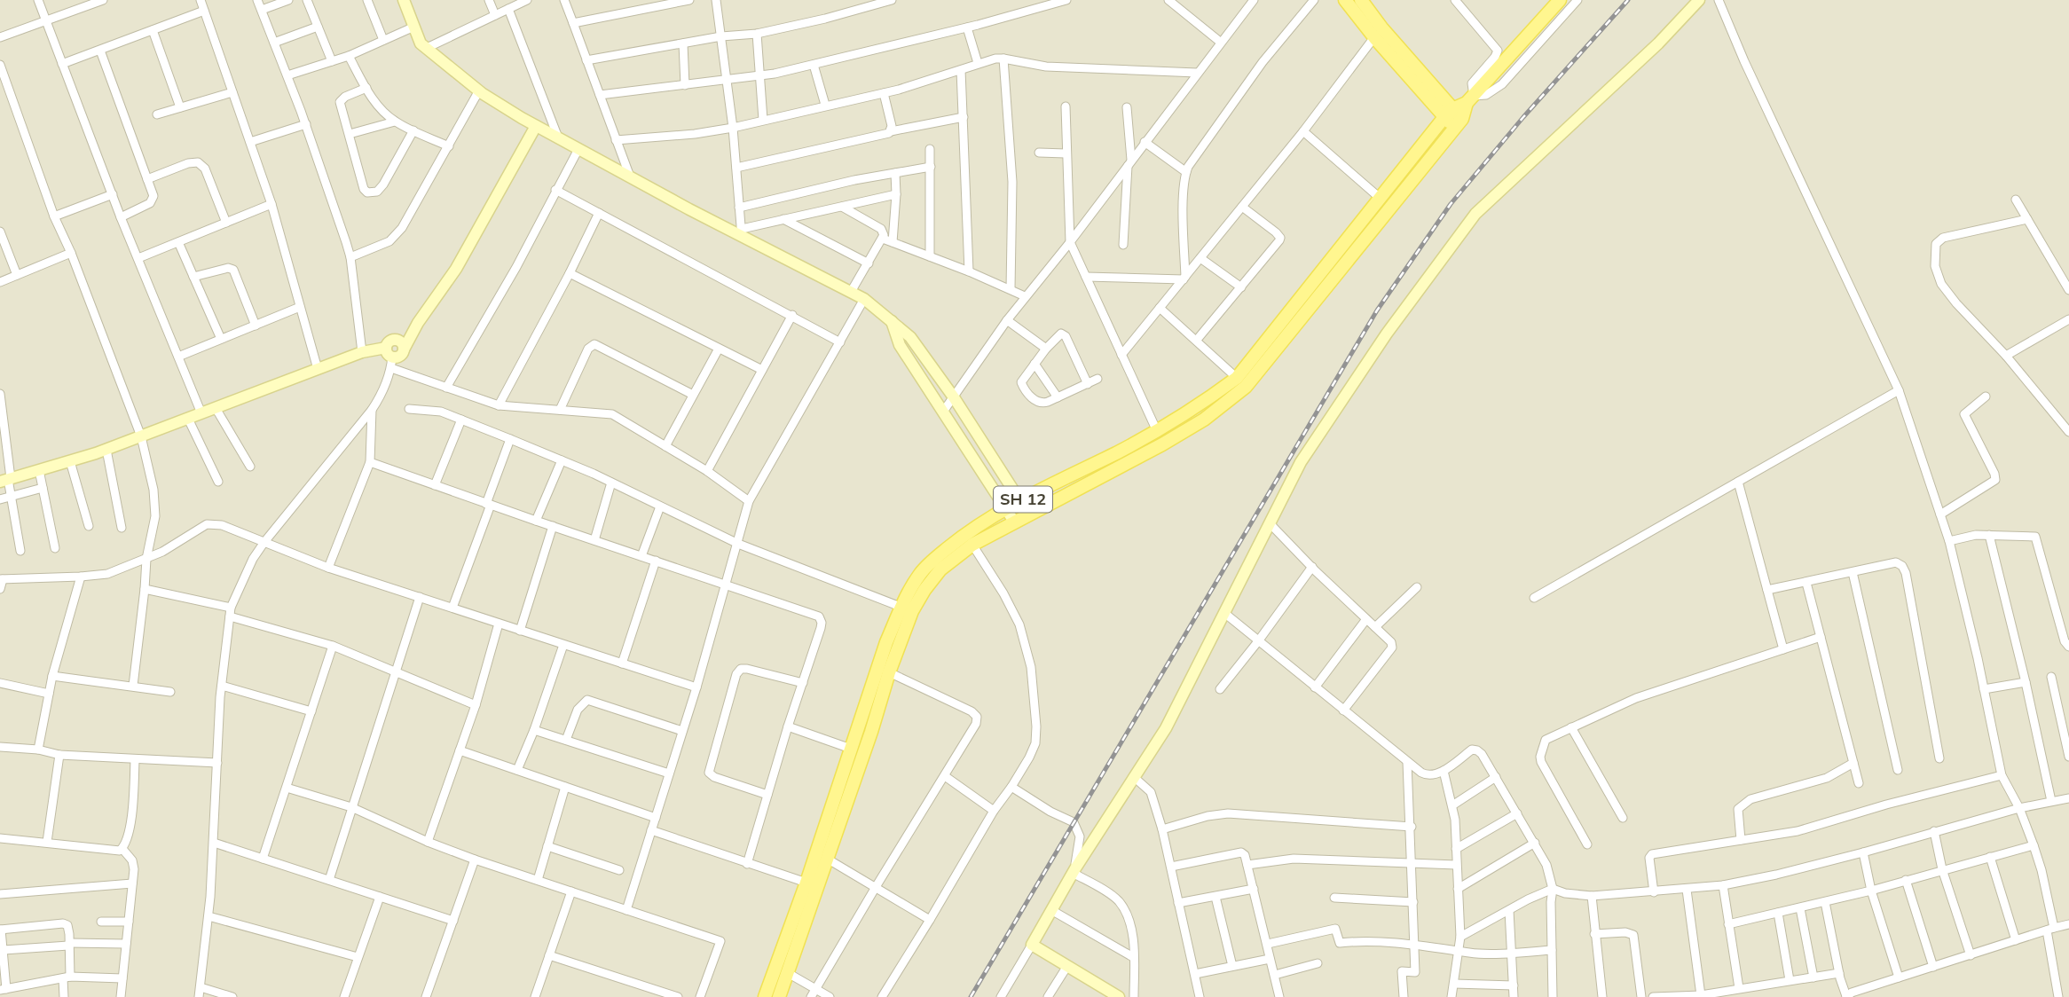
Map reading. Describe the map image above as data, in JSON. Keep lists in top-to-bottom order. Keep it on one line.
{"streets":{"main road":["SH 12"]}}
